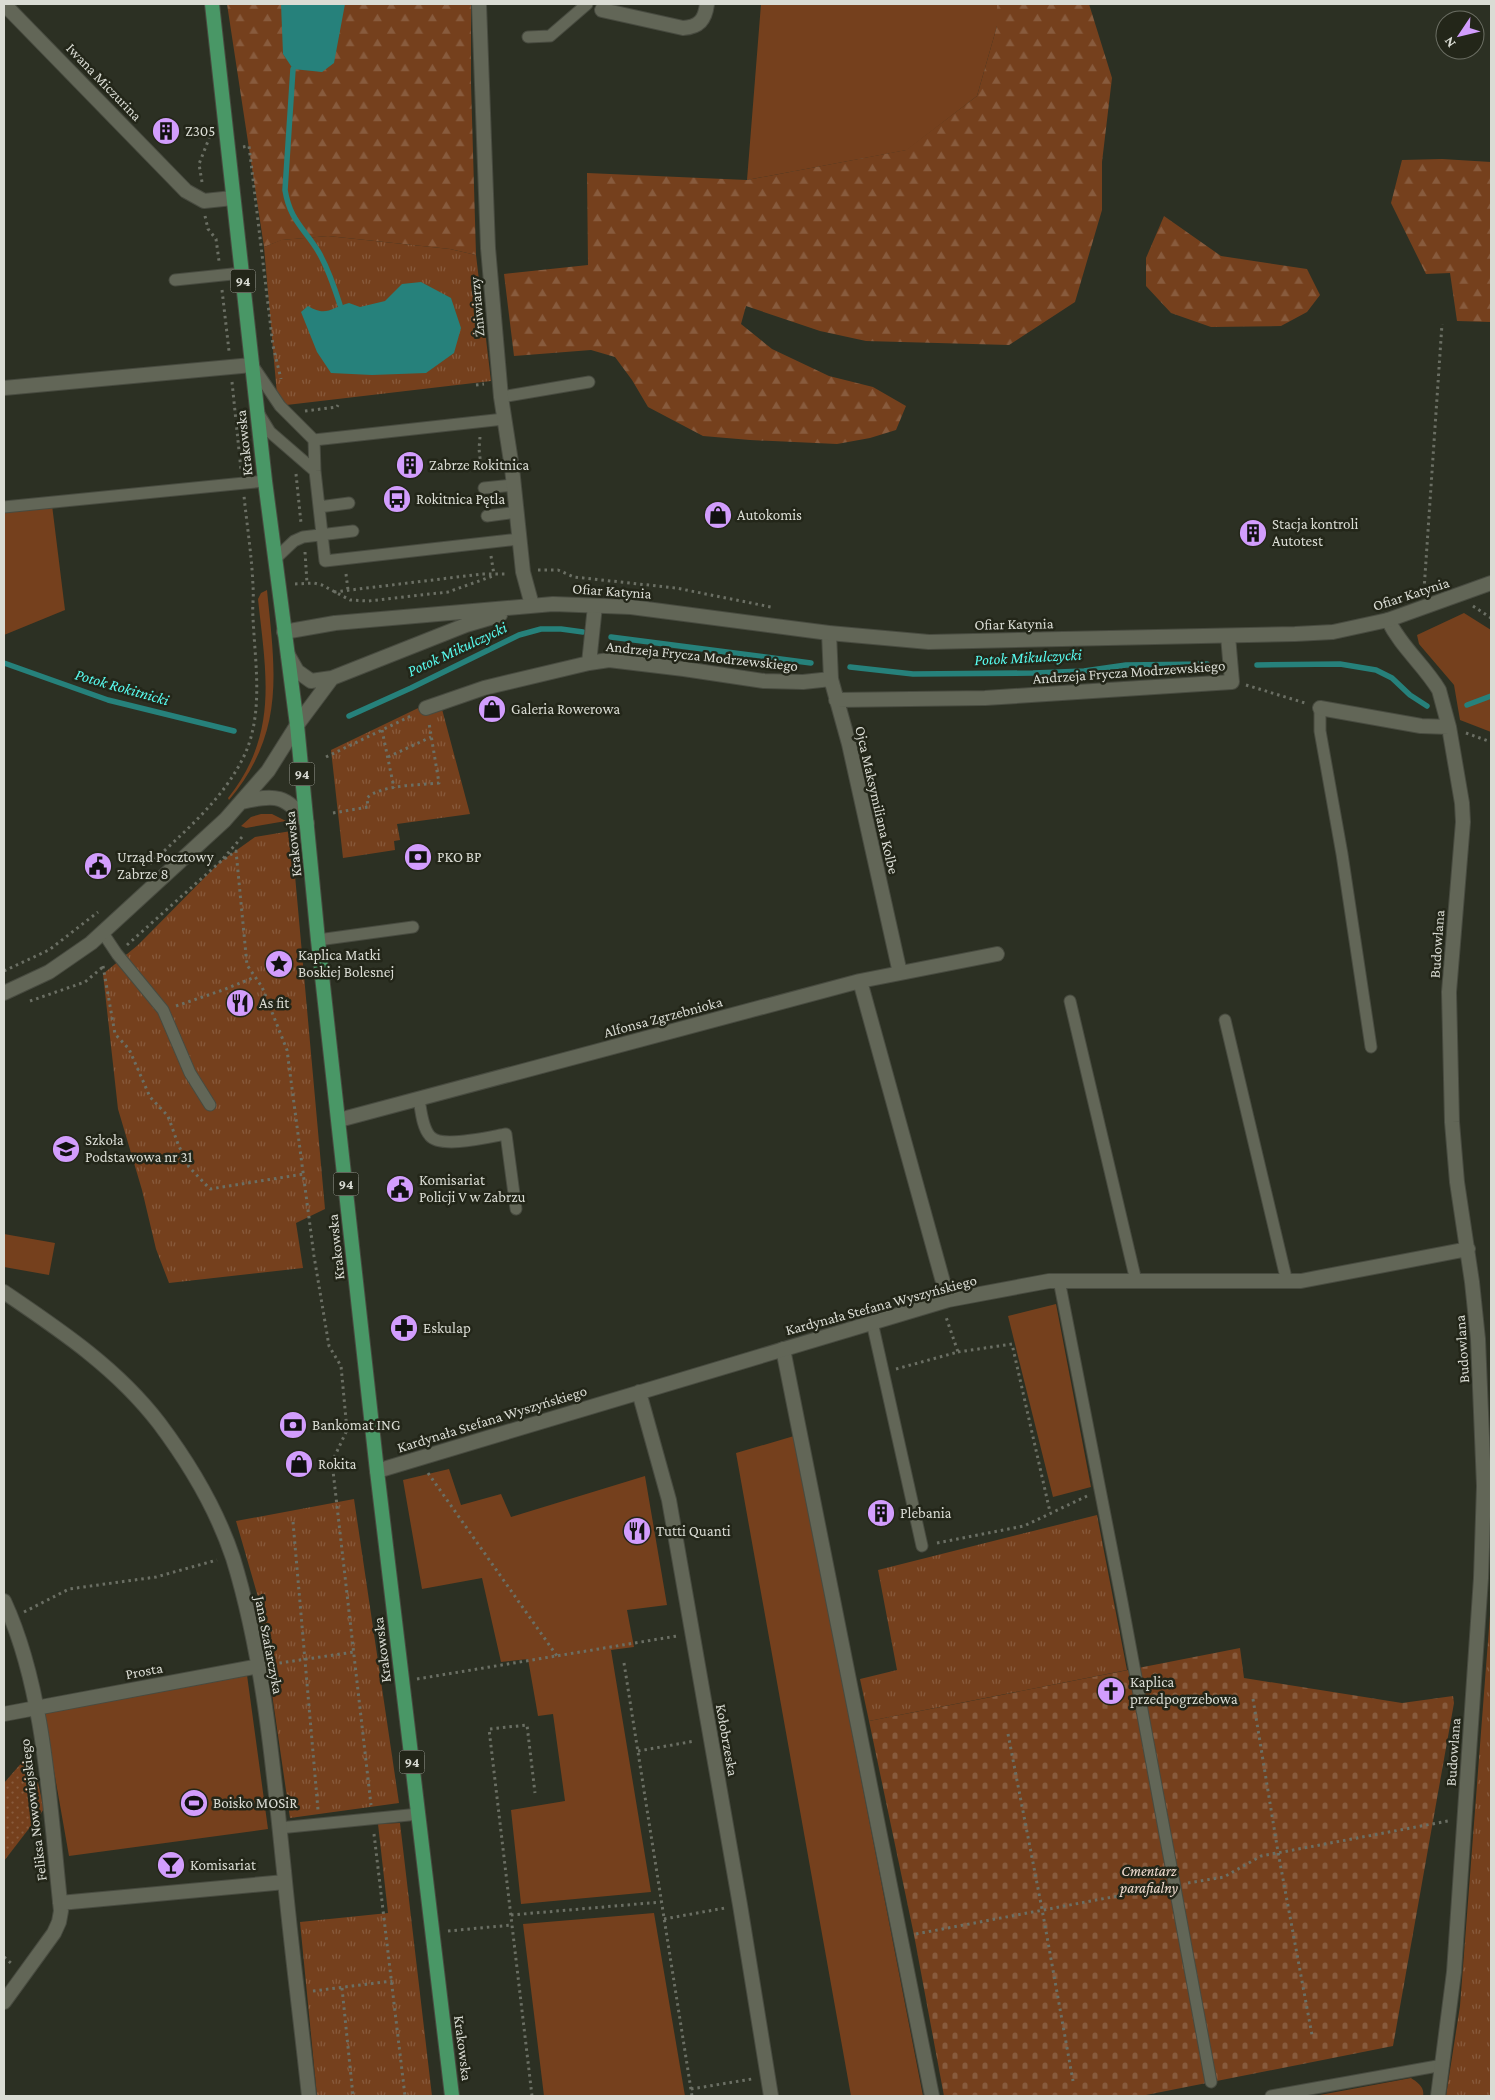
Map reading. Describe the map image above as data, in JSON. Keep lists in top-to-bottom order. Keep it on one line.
{"streets":{"main road":["94","Krakowska"],"street":["Iwana Miczurina","Żniwiarzy","Ofiar Katynia","Andrzeja Frycza Modrzewskiego","Ojca Maksymiliana Kolbe","Budowlana","Alfonsa Zgrzebnioka","Kardynała Stefana Wyszyńskiego","Jana Szafarczyka","Prosta","Kołobrzeska","Feliksa Nowowiejskiego"]},"crossings":[["Iwana Miczurina","Krakowska"],["Żniwiarzy","Ofiar Katynia"],["Krakowska","Ofiar Katynia"],["Krakowska","Alfonsa Zgrzebnioka"],["Krakowska","Kardynała Stefana Wyszyńskiego"],["Ofiar Katynia","Ojca Maksymiliana Kolbe"],["Ofiar Katynia","Budowlana"],["Andrzeja Frycza Modrzewskiego","Ojca Maksymiliana Kolbe"],["Ojca Maksymiliana Kolbe","Alfonsa Zgrzebnioka"],["Budowlana","Kardynała Stefana Wyszyńskiego"],["Kardynała Stefana Wyszyńskiego","Kołobrzeska"],["Jana Szafarczyka","Prosta"],["Prosta","Feliksa Nowowiejskiego"]],"water":["Potok Mikulczycki","Potok Rokitnicki"],"parks":["Cmentarz parafialny"],"places":{"building":["Z305","Zabrze Rokitnica","Stacja kontroli Autotest","Plebania"],"bus stop":["Rokitnica Pętla"],"shop":["Autokomis","Galeria Rowerowa","Rokita"],"bank":["PKO BP","Bankomat ING"],"public building":["Urząd Pocztowy Zabrze 8","Komisariat Policji V w Zabrzu"],"place":["Kaplica Matki Boskiej Bolesnej"],"restaurant":["As fit","Tutti Quanti"],"school or university":["Szkoła Podstawowa nr 31"],"pharmacy":["Eskulap"],"church":["Kaplica przedpogrzebowa"],"sports":["Boisko MOSiR"],"bar":["Komisariat"]},"north":"bottom left"}
